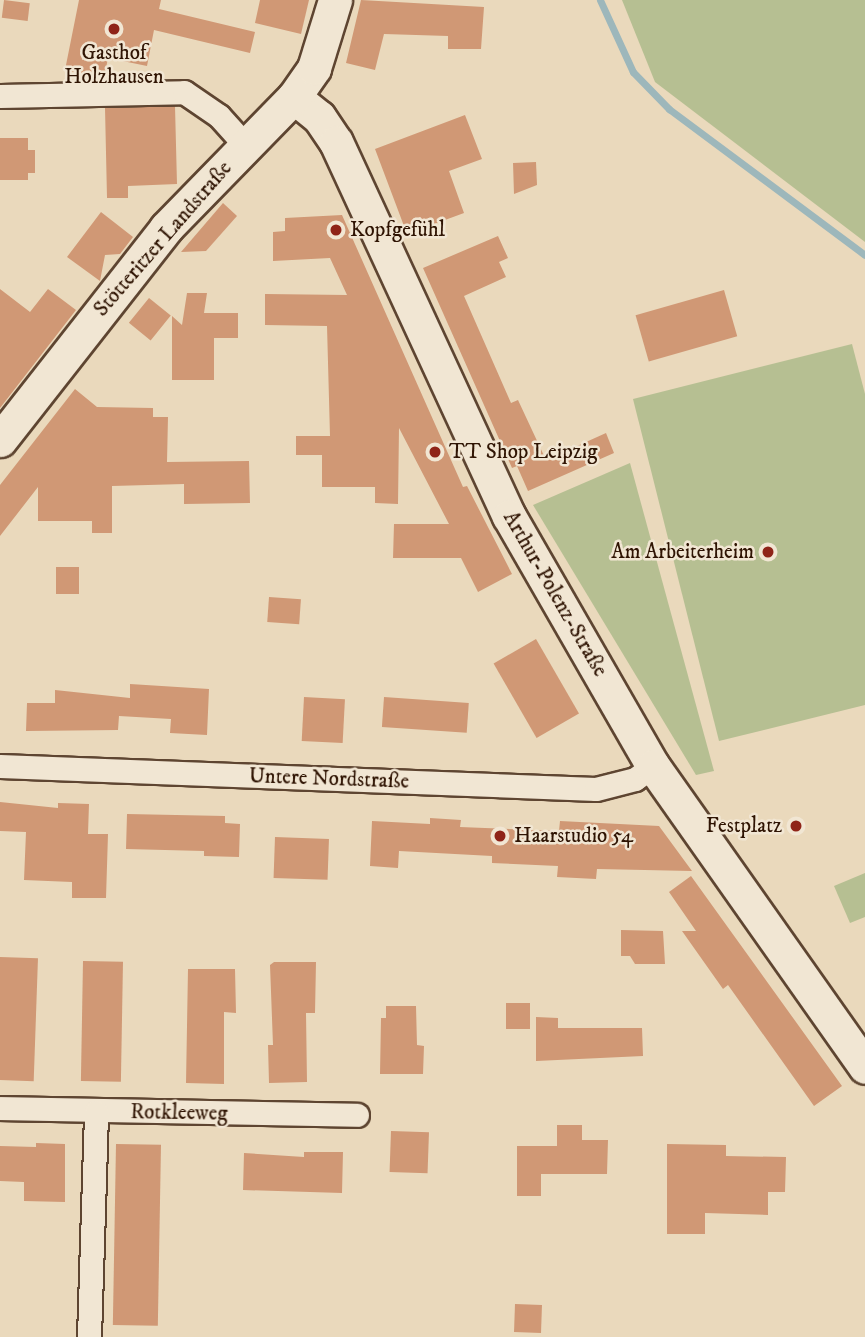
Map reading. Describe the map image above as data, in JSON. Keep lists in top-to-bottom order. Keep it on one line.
{"streets":{"street":["Stötteritzer Landstraße","Arthur-Polenz-Straße","Untere Nordstraße","Rotkleeweg"]},"crossings":[["Stötteritzer Landstraße","Arthur-Polenz-Straße"],["Arthur-Polenz-Straße","Untere Nordstraße"]],"places":["Gasthof Holzhausen","Kopfgefühl","TT Shop Leipzig","Am Arbeiterheim","Festplatz","Haarstudio 54"]}
